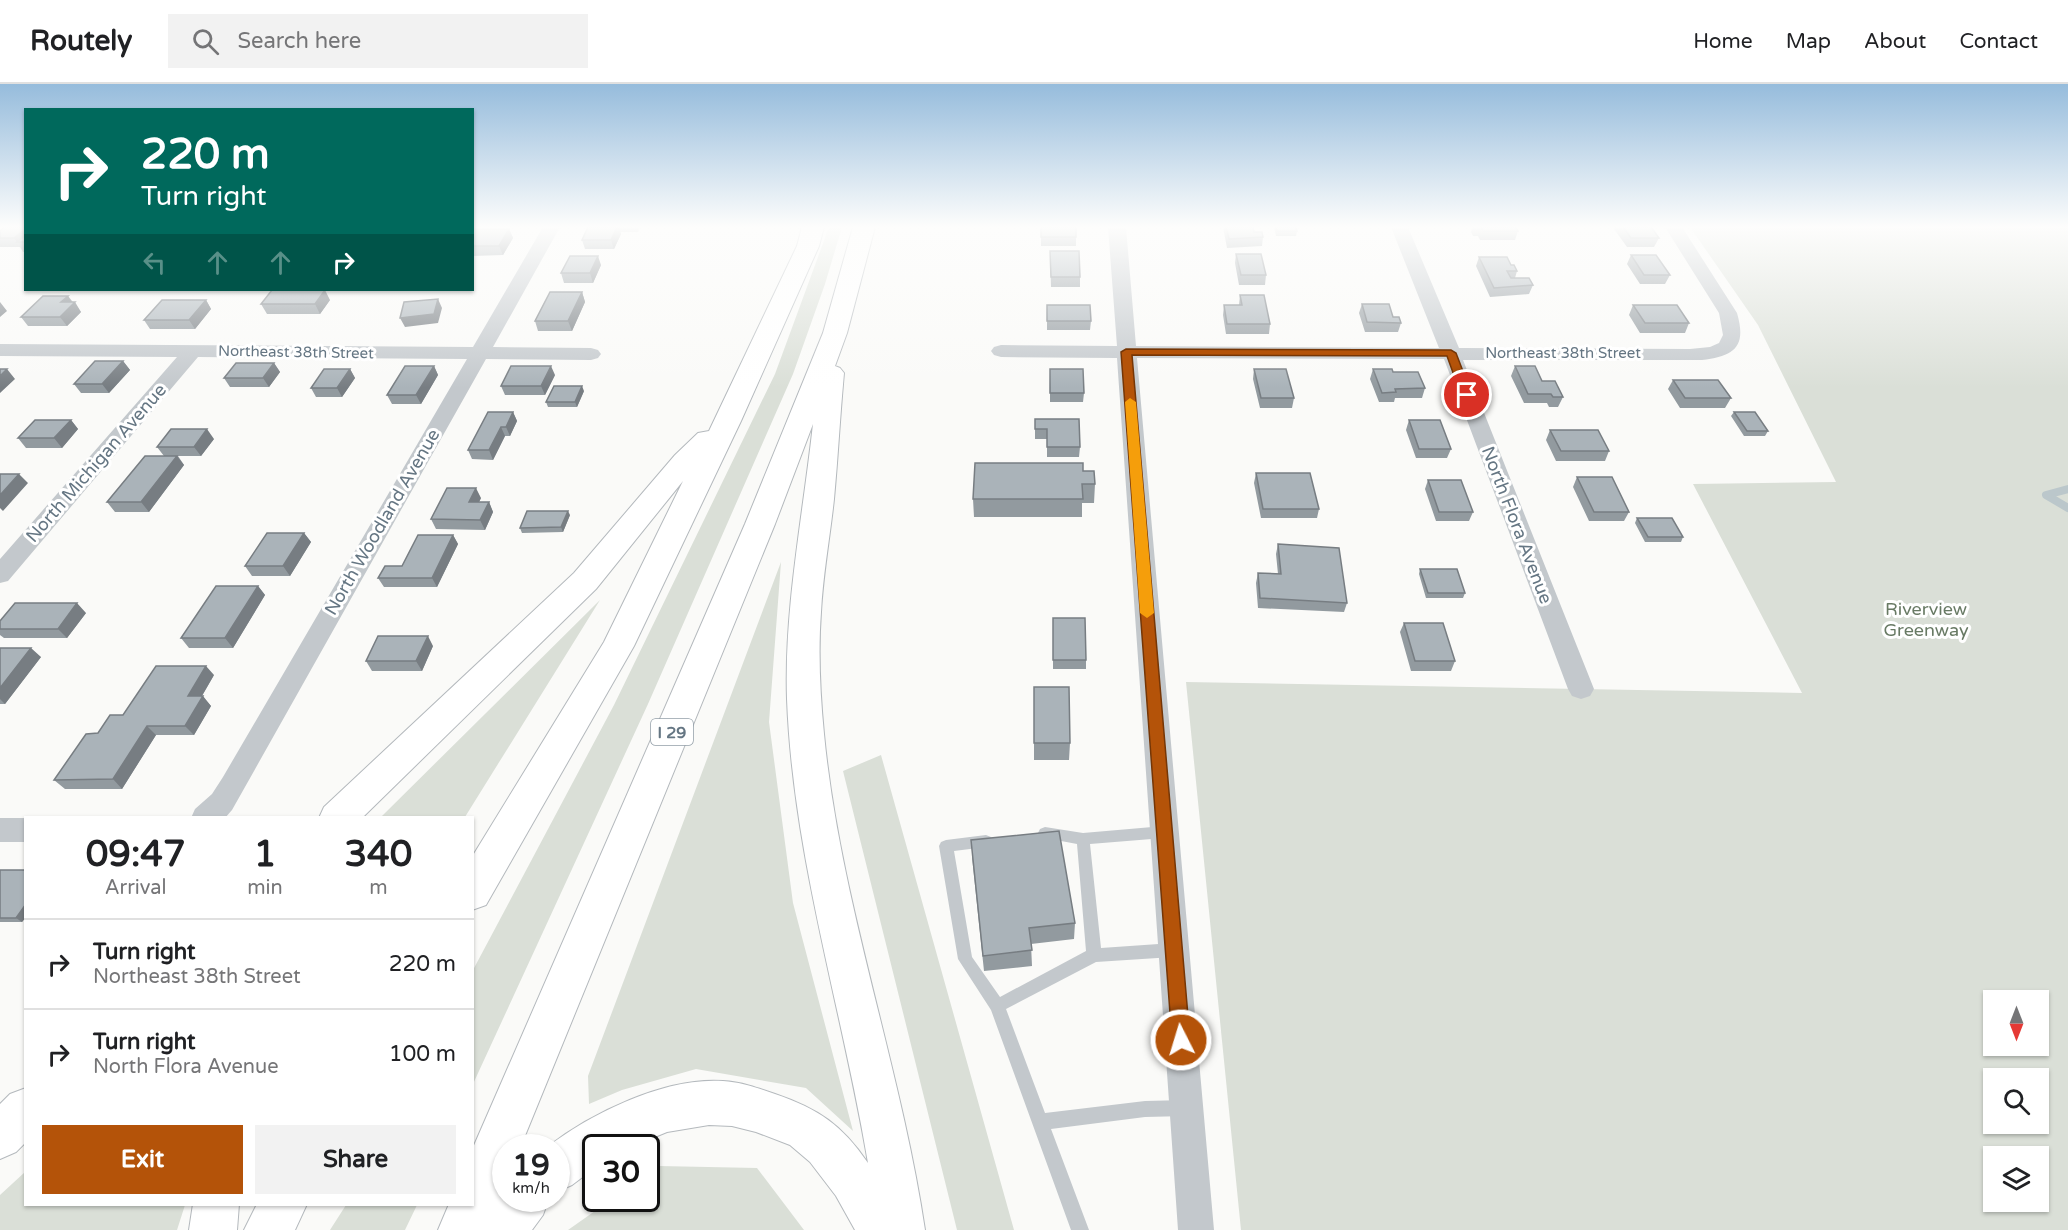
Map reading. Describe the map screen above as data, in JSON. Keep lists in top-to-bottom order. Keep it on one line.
{"streets":{"highway":["I 29"],"street":["Northeast 38th Street","North Michigan Avenue","North Woodland Avenue","North Flora Avenue"]},"crossings":[["Northeast 38th Street","North Michigan Avenue"],["Northeast 38th Street","North Woodland Avenue"],["Northeast 38th Street","North Flora Avenue"]],"parks":["Riverview Greenway"],"north":"bottom","page":{"header":"Routely","search":"Search here","nav":["Home","Map","About","Contact"],"turn":["220 m","Turn right"],"eta":["09:47","Arrival","1","min","340","m"],"list":[{"name":"Turn right","note":"Northeast 38th Street","value":"220 m"},{"name":"Turn right","note":"North Flora Avenue","value":"100 m"}],"buttons":["Exit","Share"],"speed":"19 km/h","limit":"30"}}
